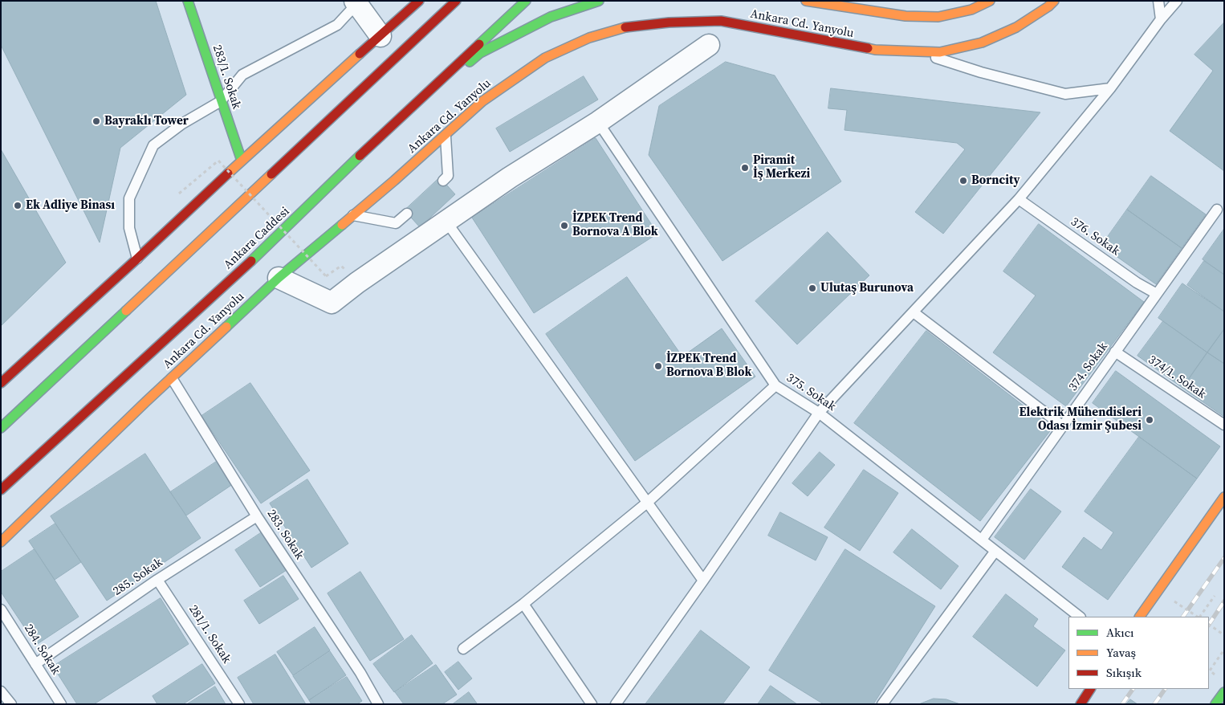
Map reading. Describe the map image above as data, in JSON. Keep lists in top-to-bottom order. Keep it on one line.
{"streets":{"main road":["Ankara Cd. Yanyolu","283/1. Sokak","Ankara Caddesi"],"lane":["376. Sokak","374. Sokak","374/1. Sokak","375. Sokak","283. Sokak","285. Sokak","281/1. Sokak","284. Sokak"]},"crossings":[["Ankara Cd. Yanyolu","283. Sokak"],["376. Sokak","374. Sokak"],["374. Sokak","374/1. Sokak"],["374. Sokak","375. Sokak"],["283. Sokak","285. Sokak"],["285. Sokak","281/1. Sokak"],["285. Sokak","284. Sokak"]],"places":["Bayraklı Tower","Piramit İş Merkezi","Borncity","Ek Adliye Binası","İZPEK Trend Bornova A Blok","Ulutaş Burunova","İZPEK Trend Bornova B Blok","Elektrik Mühendisleri Odası İzmir Şubesi"],"legend":["Akıcı","Yavaş","Sıkışık"]}
